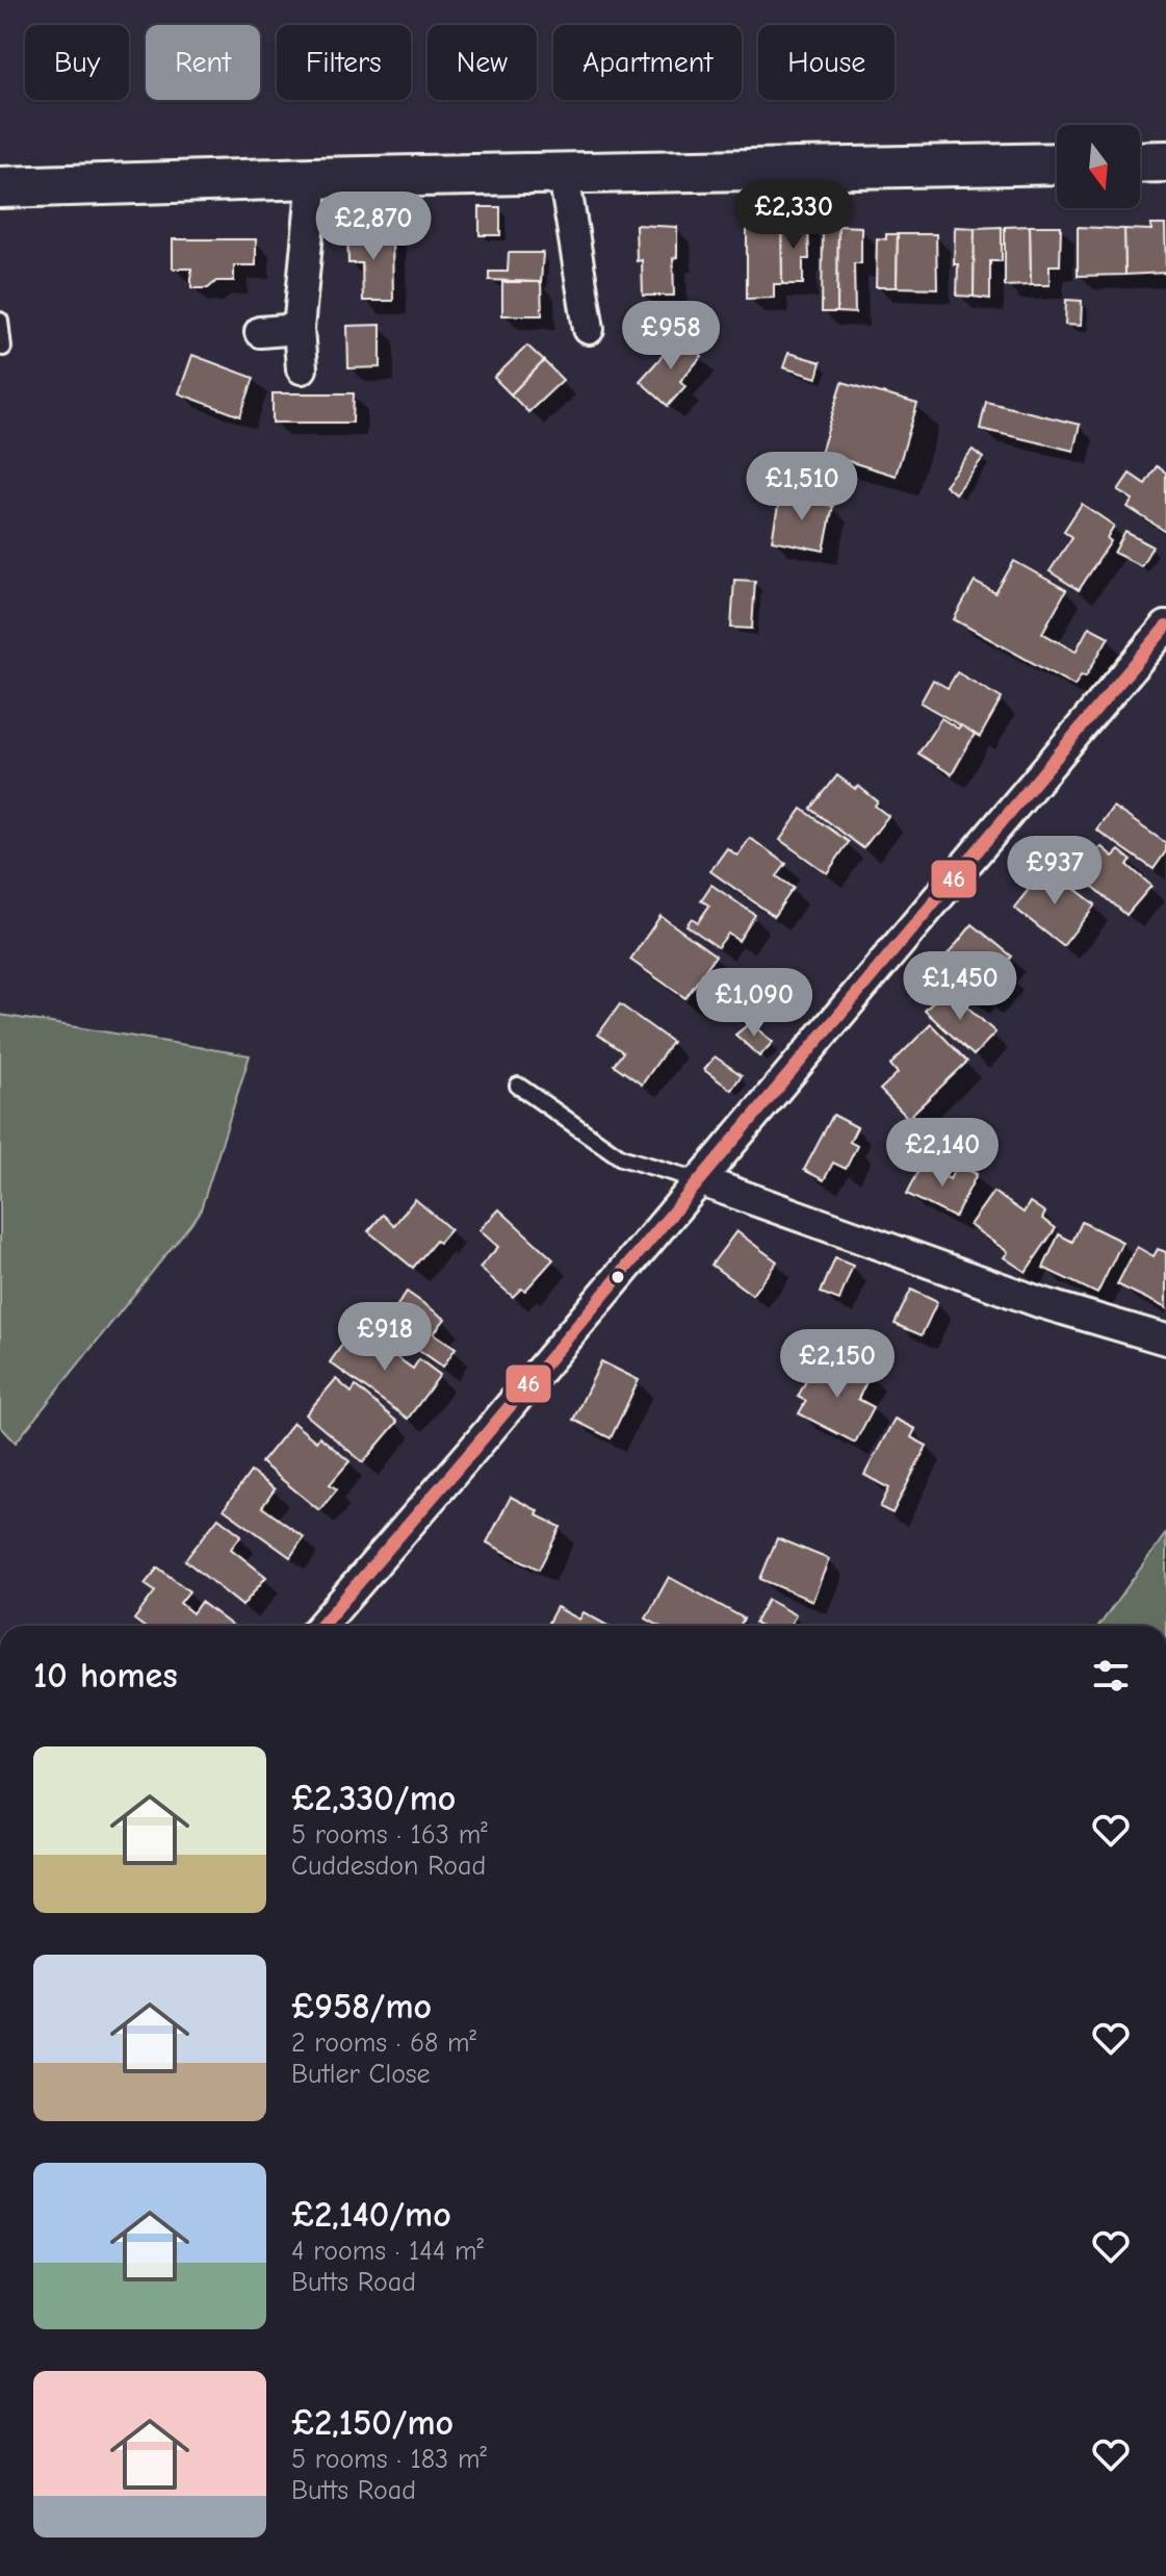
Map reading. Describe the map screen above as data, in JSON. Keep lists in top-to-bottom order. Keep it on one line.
{"lines":["transit line 46"],"north":"bottom","page":{"chip":["Buy","Rent","Filters","New","Apartment","House"],"price":["£2,330","£2,870","£958","£1,510","£937","£1,450","£1,090","£2,140","£918","£2,150"],"heading":"10 homes","list":[{"name":"£2,330/mo","note":"5 rooms · 163 m² · Cuddesdon Road"},{"name":"£958/mo","note":"2 rooms · 68 m² · Butler Close"},{"name":"£2,140/mo","note":"4 rooms · 144 m² · Butts Road"},{"name":"£2,150/mo","note":"5 rooms · 183 m² · Butts Road"}]}}
